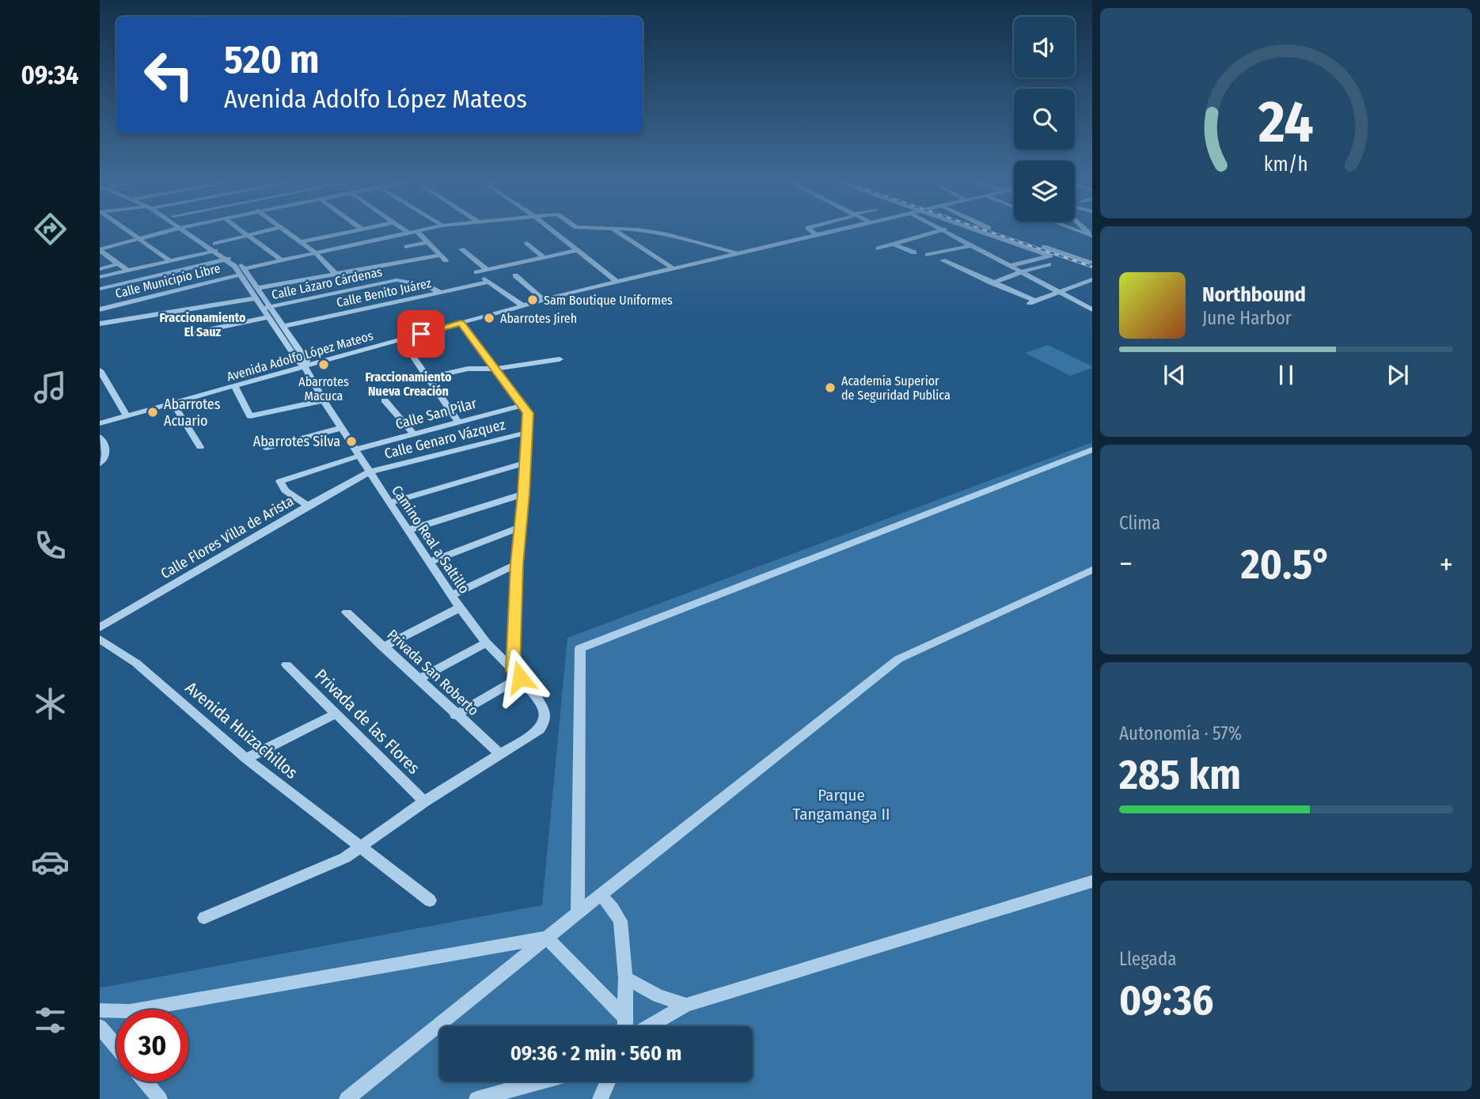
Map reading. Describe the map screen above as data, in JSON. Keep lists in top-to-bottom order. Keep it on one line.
{"streets":{"street":["Calle Municipio Libre","Calle Lázaro Cárdenas","Calle Benito Juárez","Avenida Adolfo López Mateos","Calle San Pilar","Calle Genaro Vázquez","Calle Flores Villa de Arista","Camino Real a Saltillo","Privada San Roberto","Privada de las Flores","Avenida Huizachillos"]},"crossings":[["Calle Municipio Libre","Camino Real a Saltillo"],["Calle Lázaro Cárdenas","Calle Benito Juárez"],["Calle Lázaro Cárdenas","Camino Real a Saltillo"],["Calle Benito Juárez","Camino Real a Saltillo"],["Avenida Adolfo López Mateos","Camino Real a Saltillo"],["Calle San Pilar","Calle Flores Villa de Arista"],["Calle San Pilar","Camino Real a Saltillo"],["Calle Genaro Vázquez","Calle Flores Villa de Arista"],["Calle Genaro Vázquez","Camino Real a Saltillo"],["Calle Flores Villa de Arista","Camino Real a Saltillo"],["Camino Real a Saltillo","Privada San Roberto"]],"districts":["Fraccionamiento El Sauz","Fraccionamiento Nueva Creación"],"parks":["Parque Tangamanga II"],"places":["Sam Boutique Uniformes","Abarrotes Jireh","Abarrotes Macuca","Academia Superior de Seguridad Publica","Abarrotes Acuario","Abarrotes Silva"],"page":{"tabs":"09:34","turn":["520 m","Avenida Adolfo López Mateos"],"song":["Northbound","June Harbor"],"tile":["Clima",["Autonomía · 57%","285 km"],["Llegada","09:36"]],"heat":["−","20.5°","+"],"limit":"30","trip":"09:36 · 2 min · 560 m","gauge":["24","km/h"]}}
